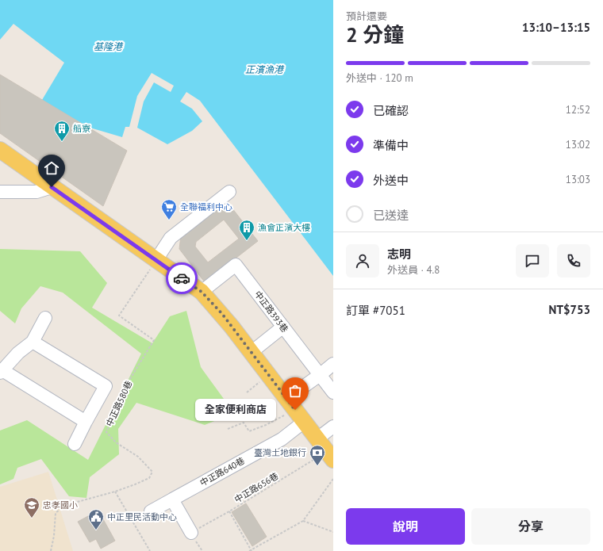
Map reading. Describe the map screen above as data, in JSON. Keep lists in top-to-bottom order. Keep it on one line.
{"streets":{"lane":["中正路393巷","中正路640巷"],"path":["中正路580巷","中正路656巷"]},"crossings":[["中正路393巷","中正路640巷"]],"water":["基隆港","正濱漁港"],"places":{"building":["船寮","漁會正濱大樓"],"supermarket":["全聯福利中心"],"other":["全家便利商店"],"bank":["臺灣土地銀行"],"school or university":["忠孝國小"],"public building":["中正里民活動中心"]},"page":{"heading":["2 分鐘","預計還要","13:10–13:15"],"panel":["志明","外送員 · 4.8","訂單 #7051","NT$753"],"bar":"外送中 · 120 m","list":[["已確認","12:52"],["準備中","13:02"],["外送中","13:03"],"已送達"],"bubble":"全家便利商店","buttons":["說明","分享"]}}
